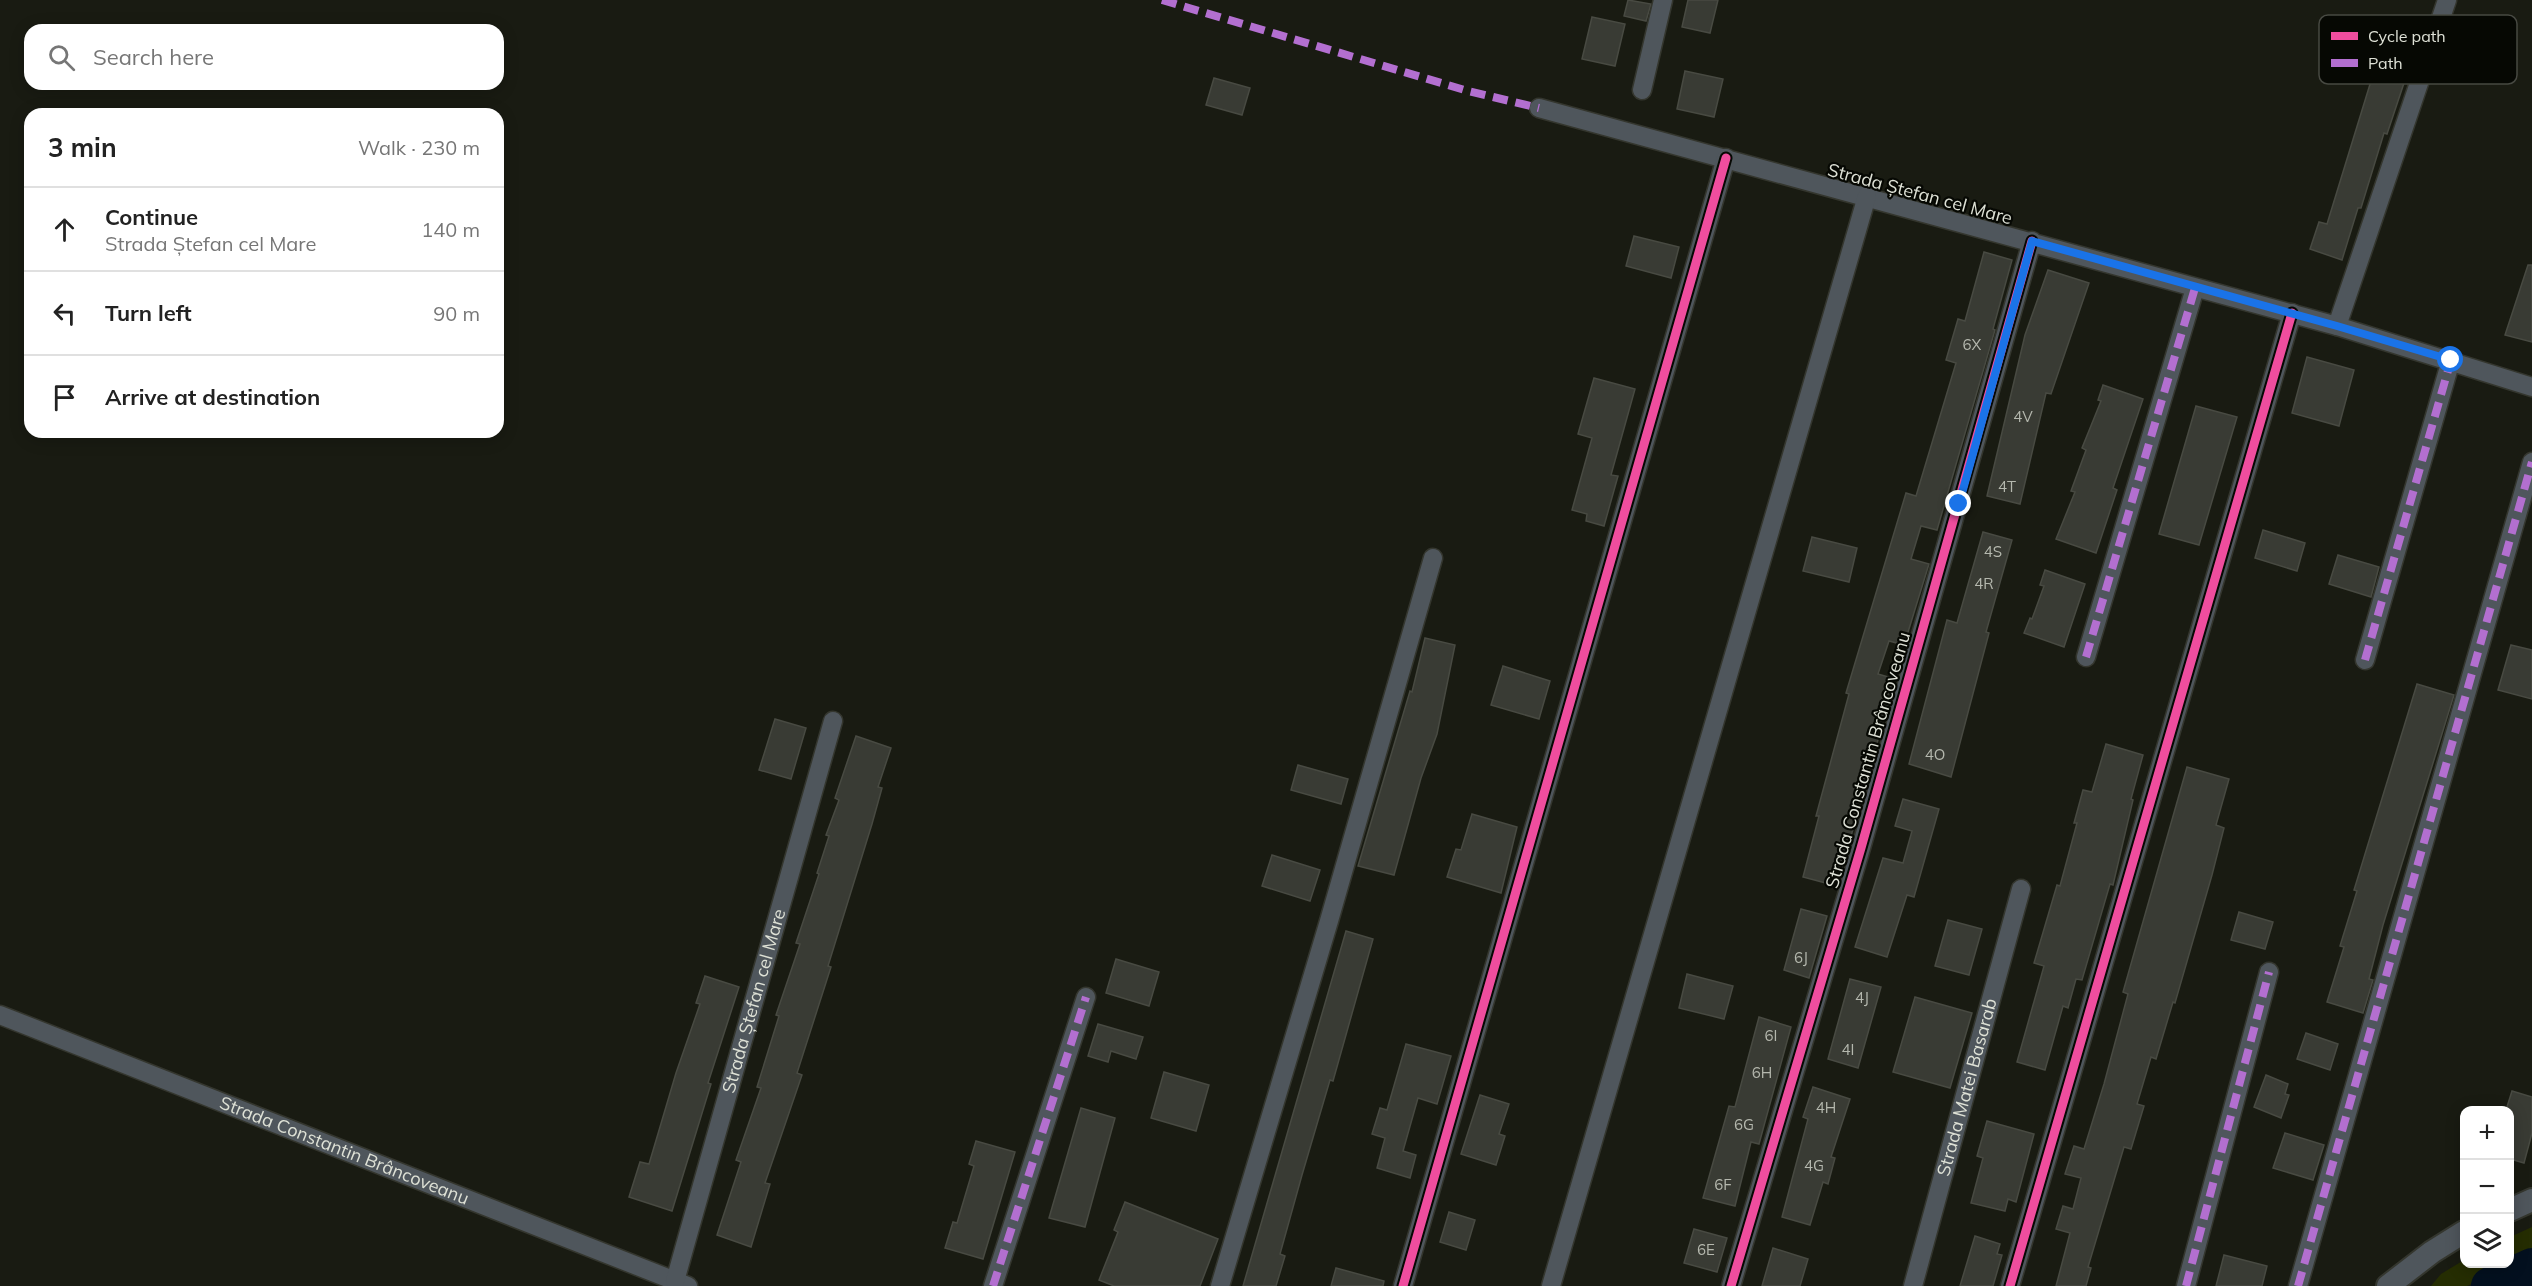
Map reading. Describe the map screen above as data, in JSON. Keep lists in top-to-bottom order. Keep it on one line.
{"streets":{"street":["Strada Ștefan cel Mare","Strada Constantin Brâncoveanu","Strada Matei Basarab"]},"crossings":[["Strada Ștefan cel Mare","Strada Constantin Brâncoveanu"]],"house_numbers":["6X","4V","4T","4S","4R","4O","6J","4J","6I","4I","6H","4H","6G","4G","6F","6E"],"legend":["Cycle path","Path"],"page":{"search":"Search here","heading":["3 min","Walk · 230 m"],"list":[["Continue","Strada Ștefan cel Mare","140 m"],["Turn left","90 m"],"Arrive at destination"],"map_buttons":["+","−"]}}
